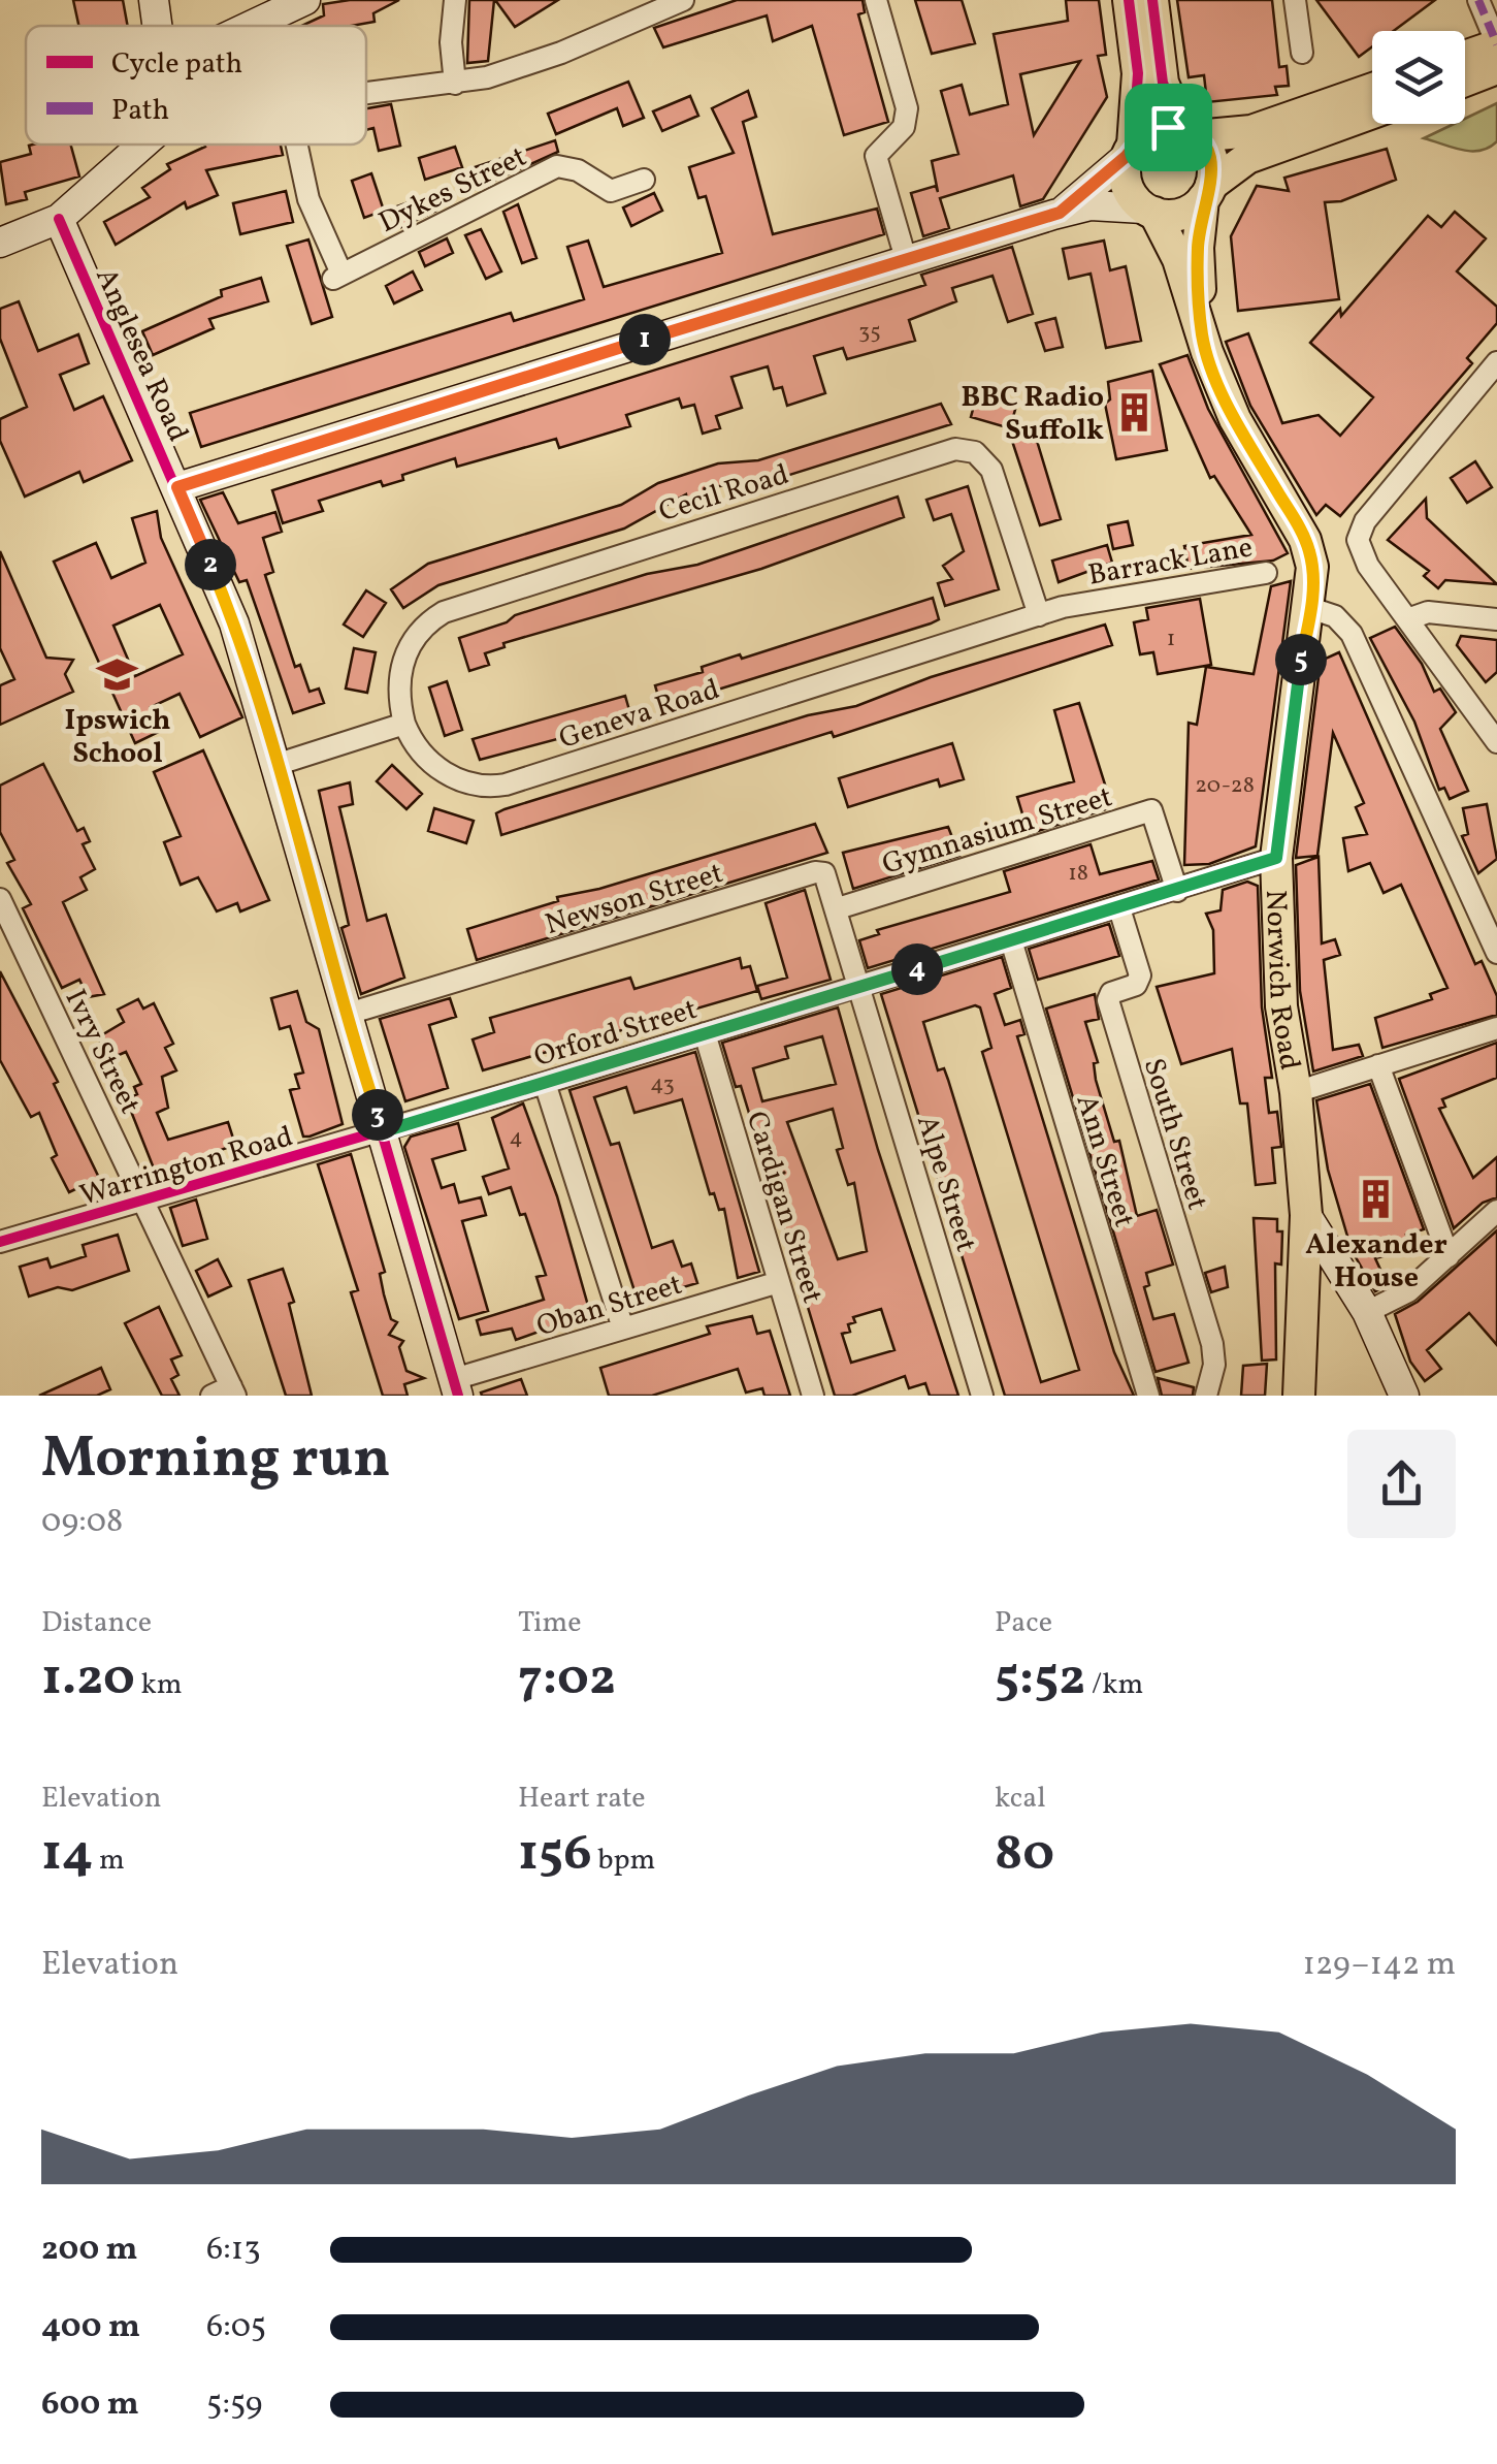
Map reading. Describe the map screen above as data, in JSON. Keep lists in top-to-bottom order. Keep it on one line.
{"streets":{"main road":["Norwich Road"],"street":["Dykes Street","Anglesea Road","Cecil Road","Barrack Lane","Geneva Road","Gymnasium Street","Newson Street","Orford Street","Ivry Street","South Street","Ann Street","Warrington Road","Alpe Street","Cardigan Street","Oban Street"]},"crossings":[["Anglesea Road","Newson Street"],["Anglesea Road","Orford Street"],["Anglesea Road","Warrington Road"],["Anglesea Road","Oban Street"],["Cecil Road","Barrack Lane"],["Cecil Road","Geneva Road"],["Barrack Lane","Geneva Road"],["Gymnasium Street","Newson Street"],["Gymnasium Street","Orford Street"],["Newson Street","Orford Street"],["Newson Street","Alpe Street"],["Norwich Road","Orford Street"],["Orford Street","South Street"],["Orford Street","Ann Street"],["Orford Street","Warrington Road"],["Orford Street","Alpe Street"],["Orford Street","Cardigan Street"],["Ivry Street","Warrington Road"],["Cardigan Street","Oban Street"]],"places":{"building":["BBC Radio Suffolk","Alexander House"],"school or university":["Ipswich School"]},"house_numbers":["35","1","20-28","18","43","4"],"legend":["Cycle path","Path"],"page":{"pins":["1","2","5","4","3"],"heading":["Morning run","09:08"],"stats":[["Distance","1.20 km"],["Time","7:02"],["Pace","5:52 /km"],["Elevation","14 m"],["Heart rate","156 bpm"],["kcal","80"]],"chart":["Elevation","129–142 m"],"list":[{"name":"200 m","note":"6:13"},{"name":"400 m","note":"6:05"},{"name":"600 m","note":"5:59"}]}}
